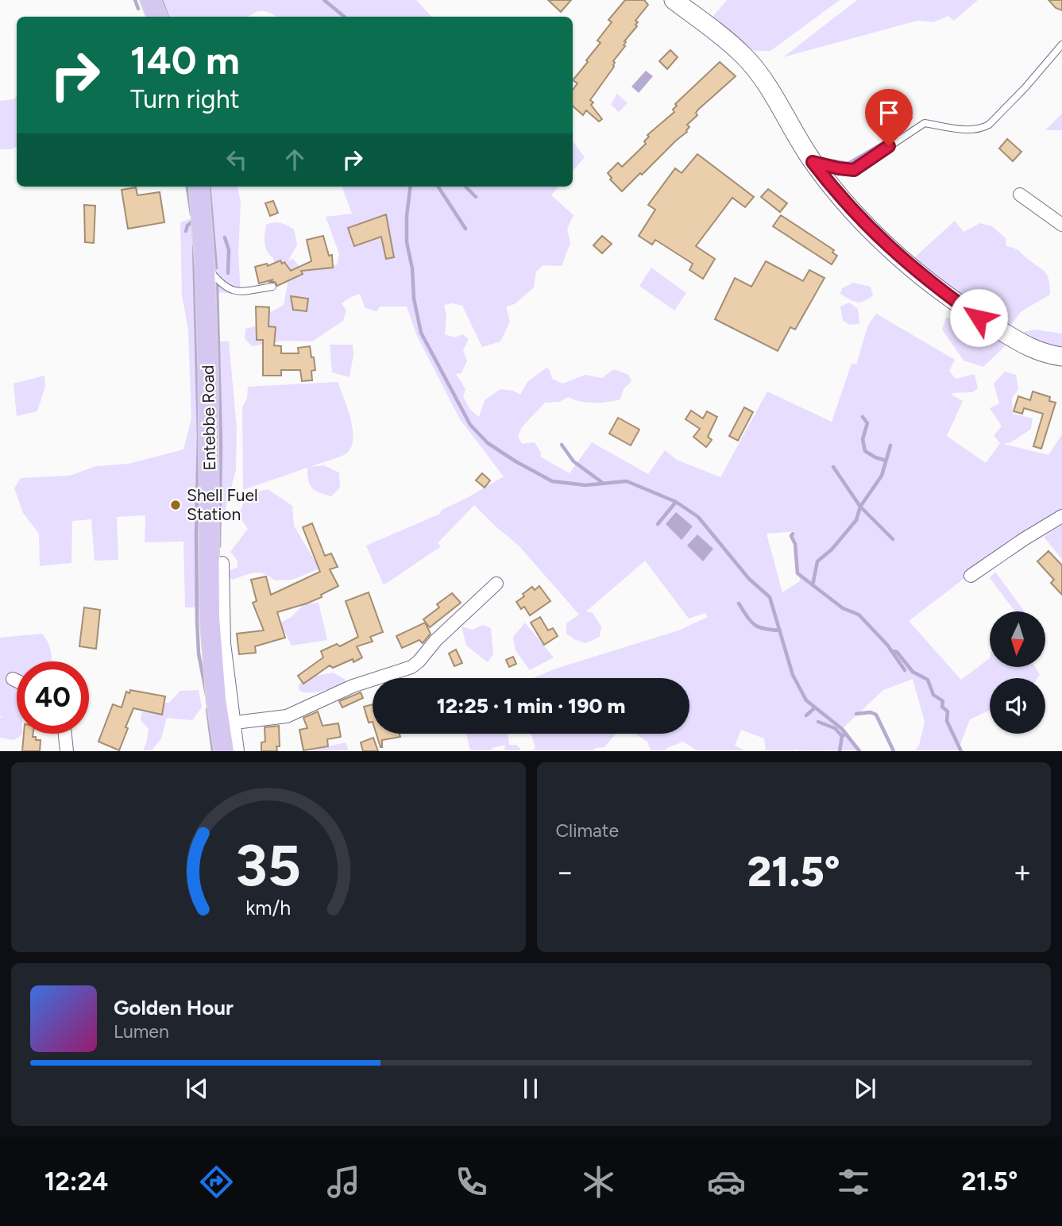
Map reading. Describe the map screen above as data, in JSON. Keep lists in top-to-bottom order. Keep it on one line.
{"streets":{"main road":["Entebbe Road"]},"places":["Shell Fuel Station"],"north":"bottom","page":{"turn":["140 m","Turn right"],"limit":"40","trip":"12:25 · 1 min · 190 m","tile":"Climate","heat":["−","21.5°","+"],"song":["Golden Hour","Lumen"],"tabs":["12:24","21.5°"],"gauge":["35","km/h"]}}
